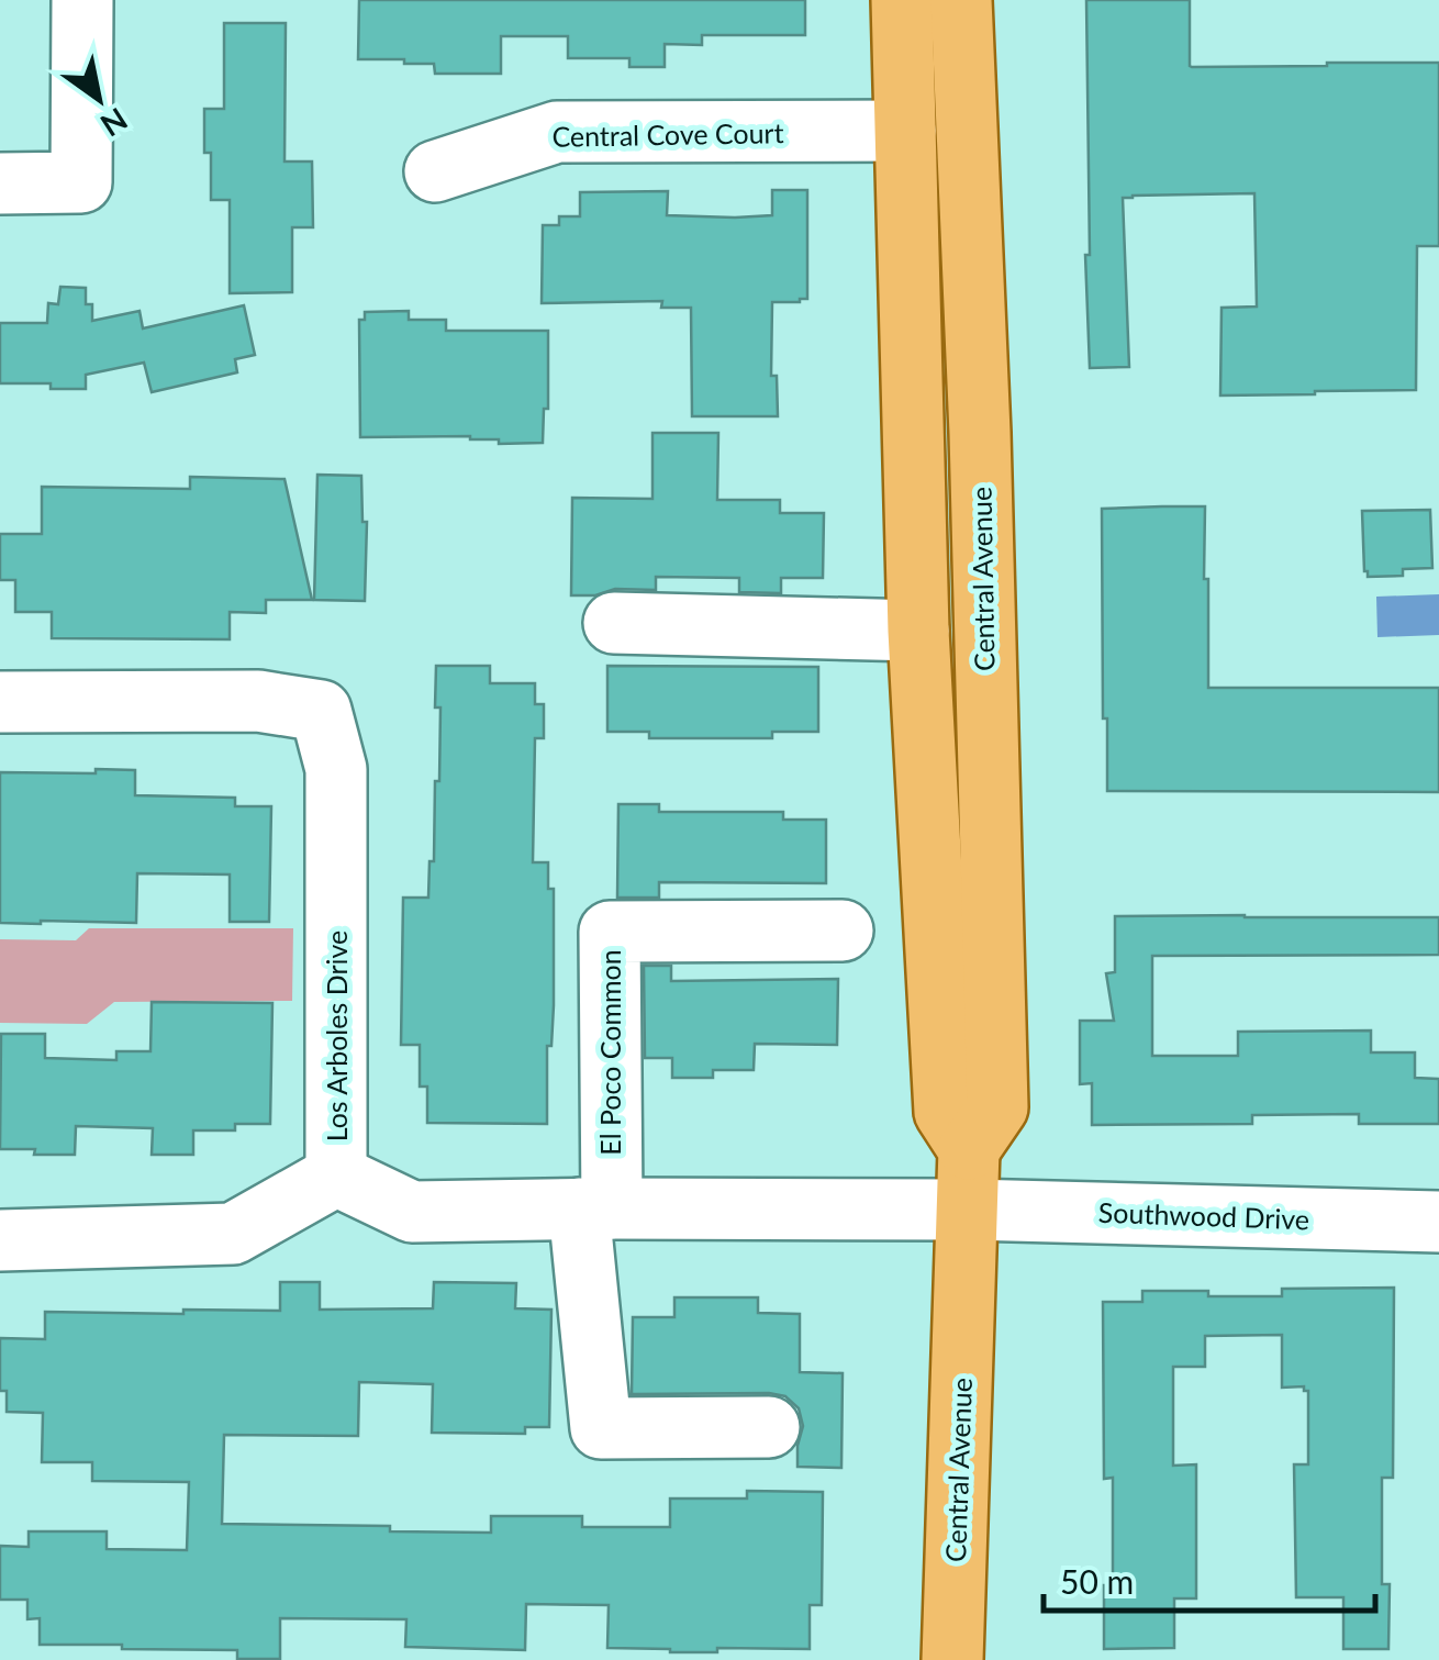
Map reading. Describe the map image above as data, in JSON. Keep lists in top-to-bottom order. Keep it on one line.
{"streets":{"main road":["Central Avenue"],"street":["Central Cove Court","Los Arboles Drive","El Poco Common","Southwood Drive"]},"crossings":[["Central Cove Court","Central Avenue"],["Central Avenue","Los Arboles Drive"],["Central Avenue","Southwood Drive"],["Los Arboles Drive","El Poco Common"],["Los Arboles Drive","Southwood Drive"]],"scale_bar":"50 m","north":"bottom right"}
